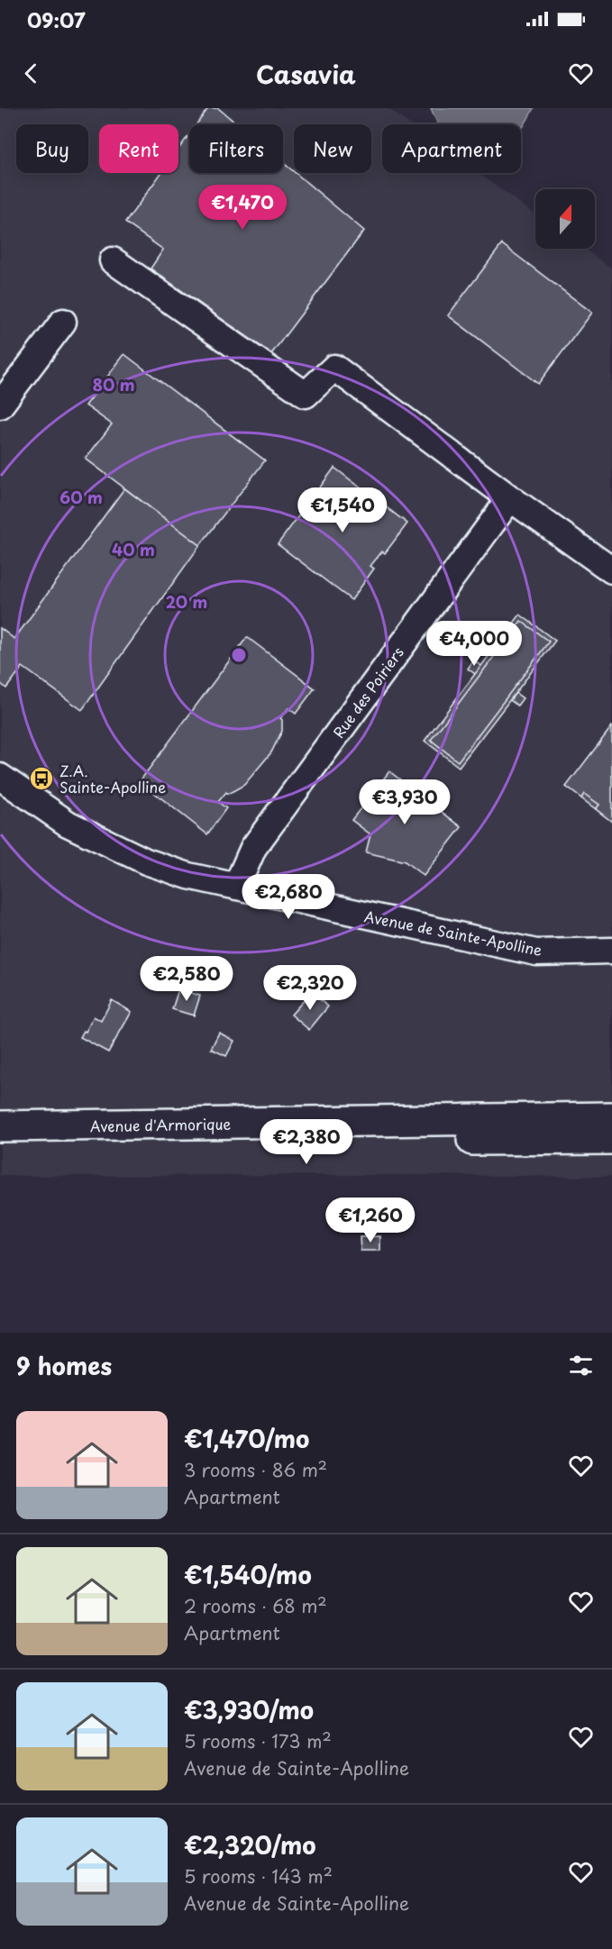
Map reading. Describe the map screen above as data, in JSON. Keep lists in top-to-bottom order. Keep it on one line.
{"streets":{"main road":["Avenue d'Armorique"],"street":["Rue des Poiriers","Avenue de Sainte-Apolline"]},"crossings":[["Rue des Poiriers","Avenue de Sainte-Apolline"]],"places":{"bus stop":["Z.A. Sainte-Apolline"]},"north":"top","page":{"status":"09:07","header":"Casavia","chip":["Buy","Rent","Filters","New","Apartment"],"price":["€1,470","€1,540","€4,000","€3,930","€2,680","€2,580","€2,320","€2,380","€1,260"],"heading":"9 homes","list":[{"name":"€1,470/mo","note":"3 rooms · 86 m² · Apartment"},{"name":"€1,540/mo","note":"2 rooms · 68 m² · Apartment"},{"name":"€3,930/mo","note":"5 rooms · 173 m² · Avenue de Sainte-Apolline"},{"name":"€2,320/mo","note":"5 rooms · 143 m² · Avenue de Sainte-Apolline"}]},"rings":["80 m","60 m","40 m","20 m"]}
